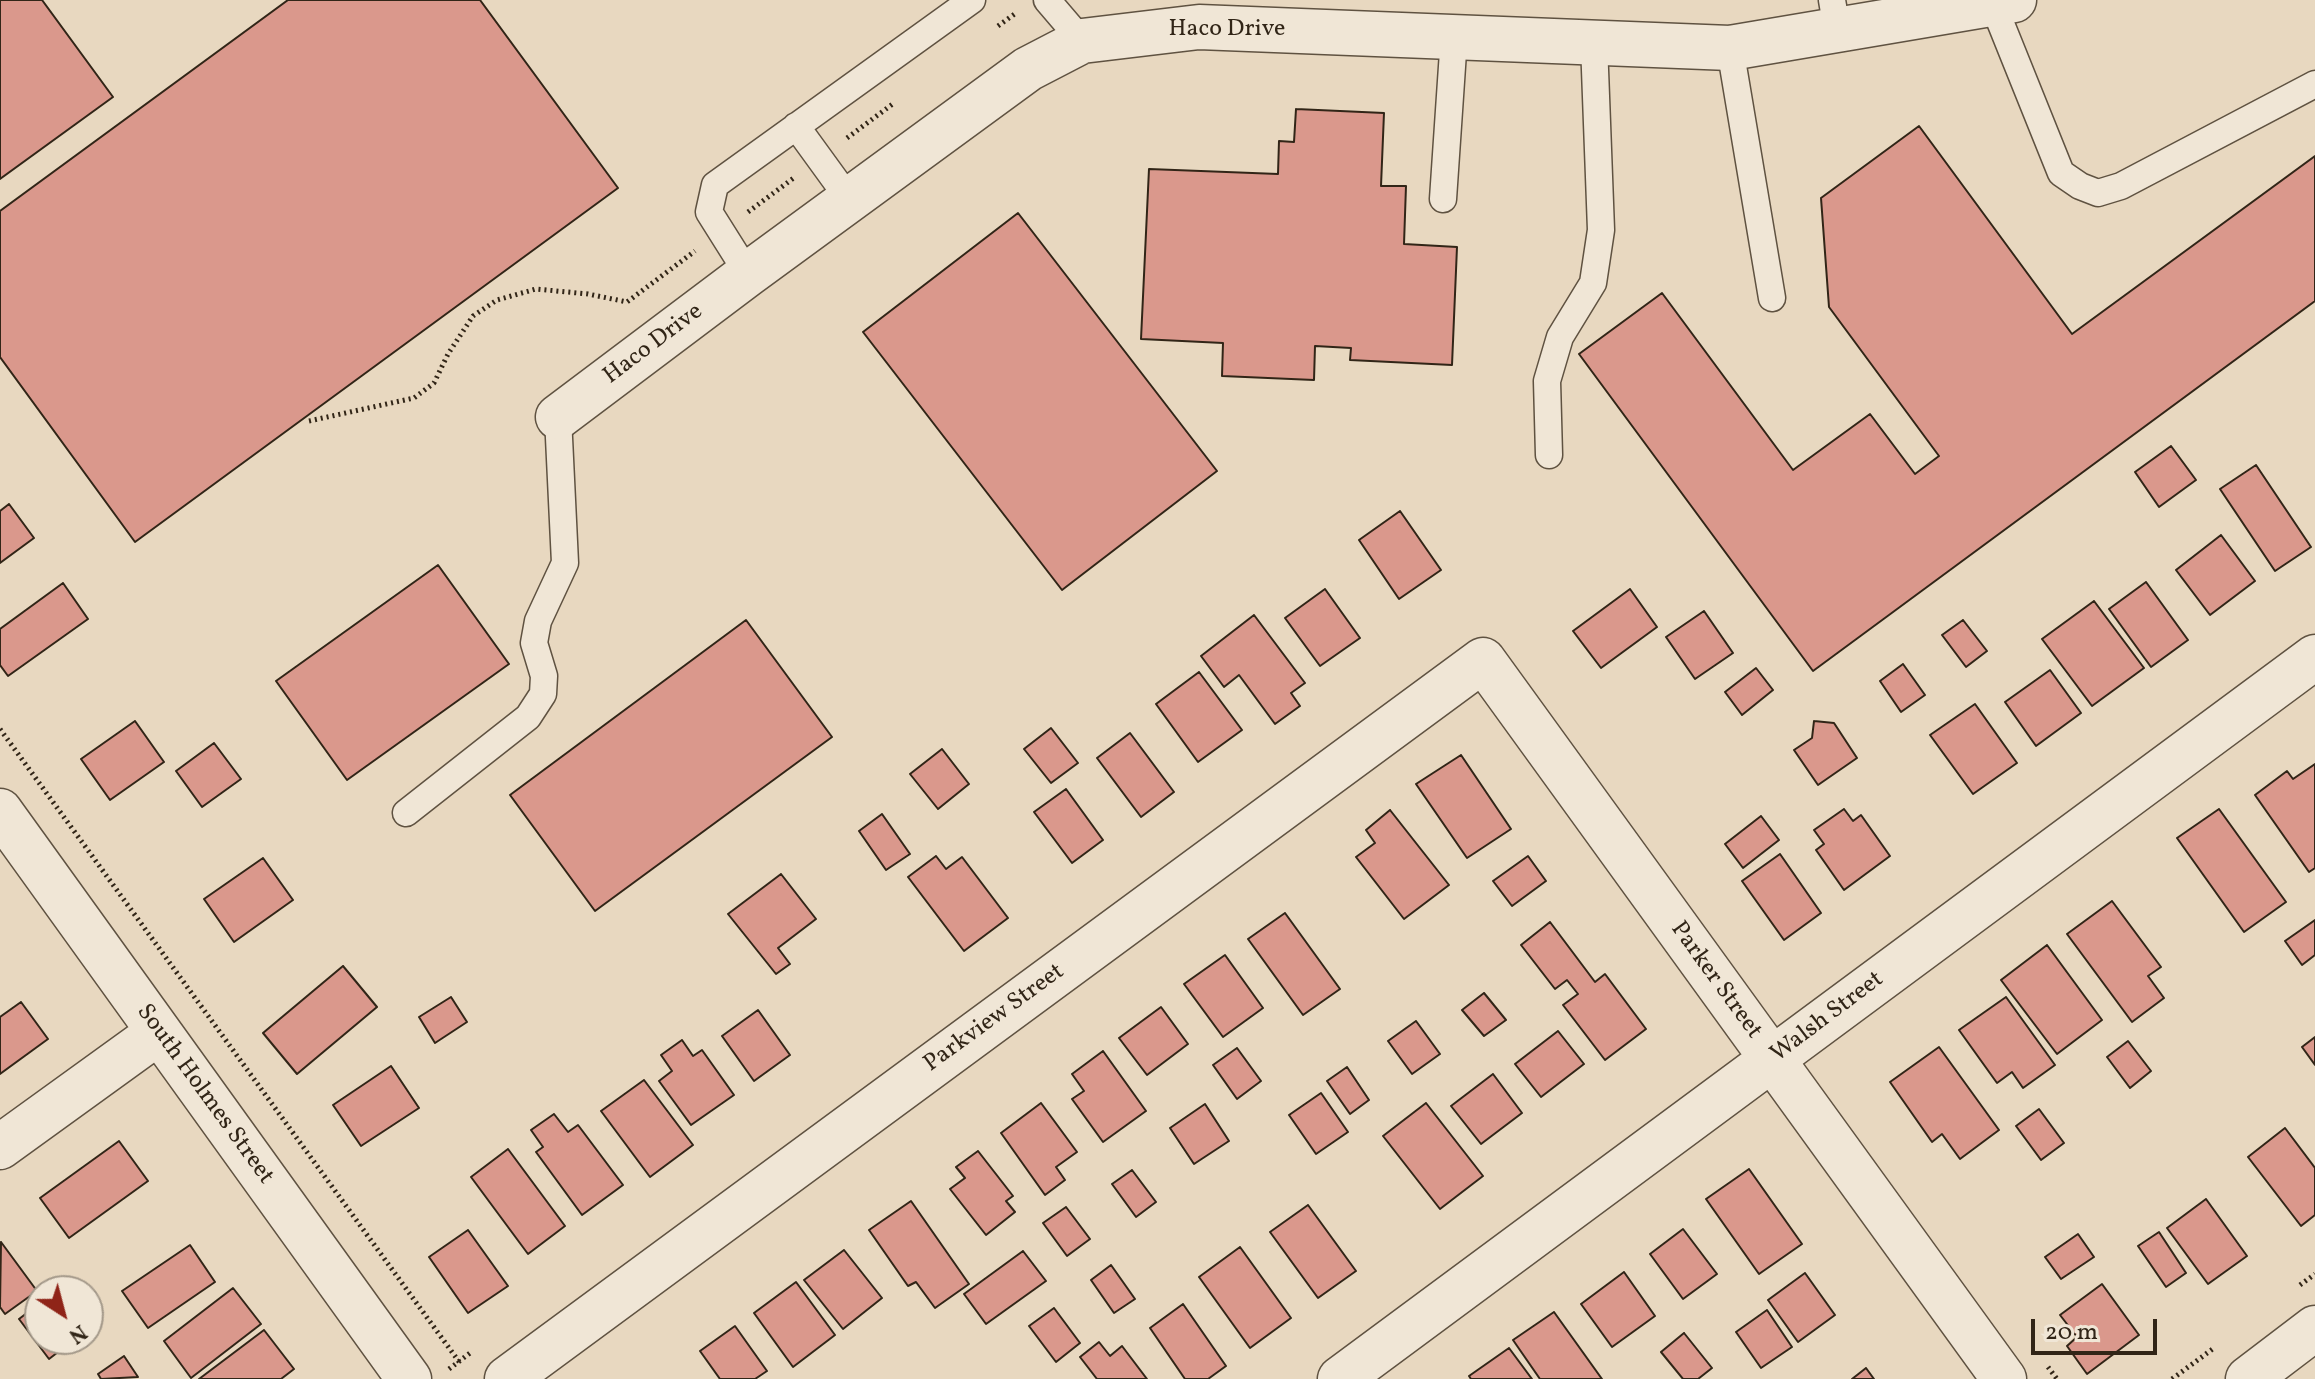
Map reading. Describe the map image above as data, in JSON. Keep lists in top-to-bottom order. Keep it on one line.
{"streets":{"street":["Haco Drive","Parker Street","Walsh Street","Parkview Street","South Holmes Street"]},"crossings":[["Parker Street","Walsh Street"],["Parker Street","Parkview Street"]],"scale_bar":"20 m","north":"bottom right"}
